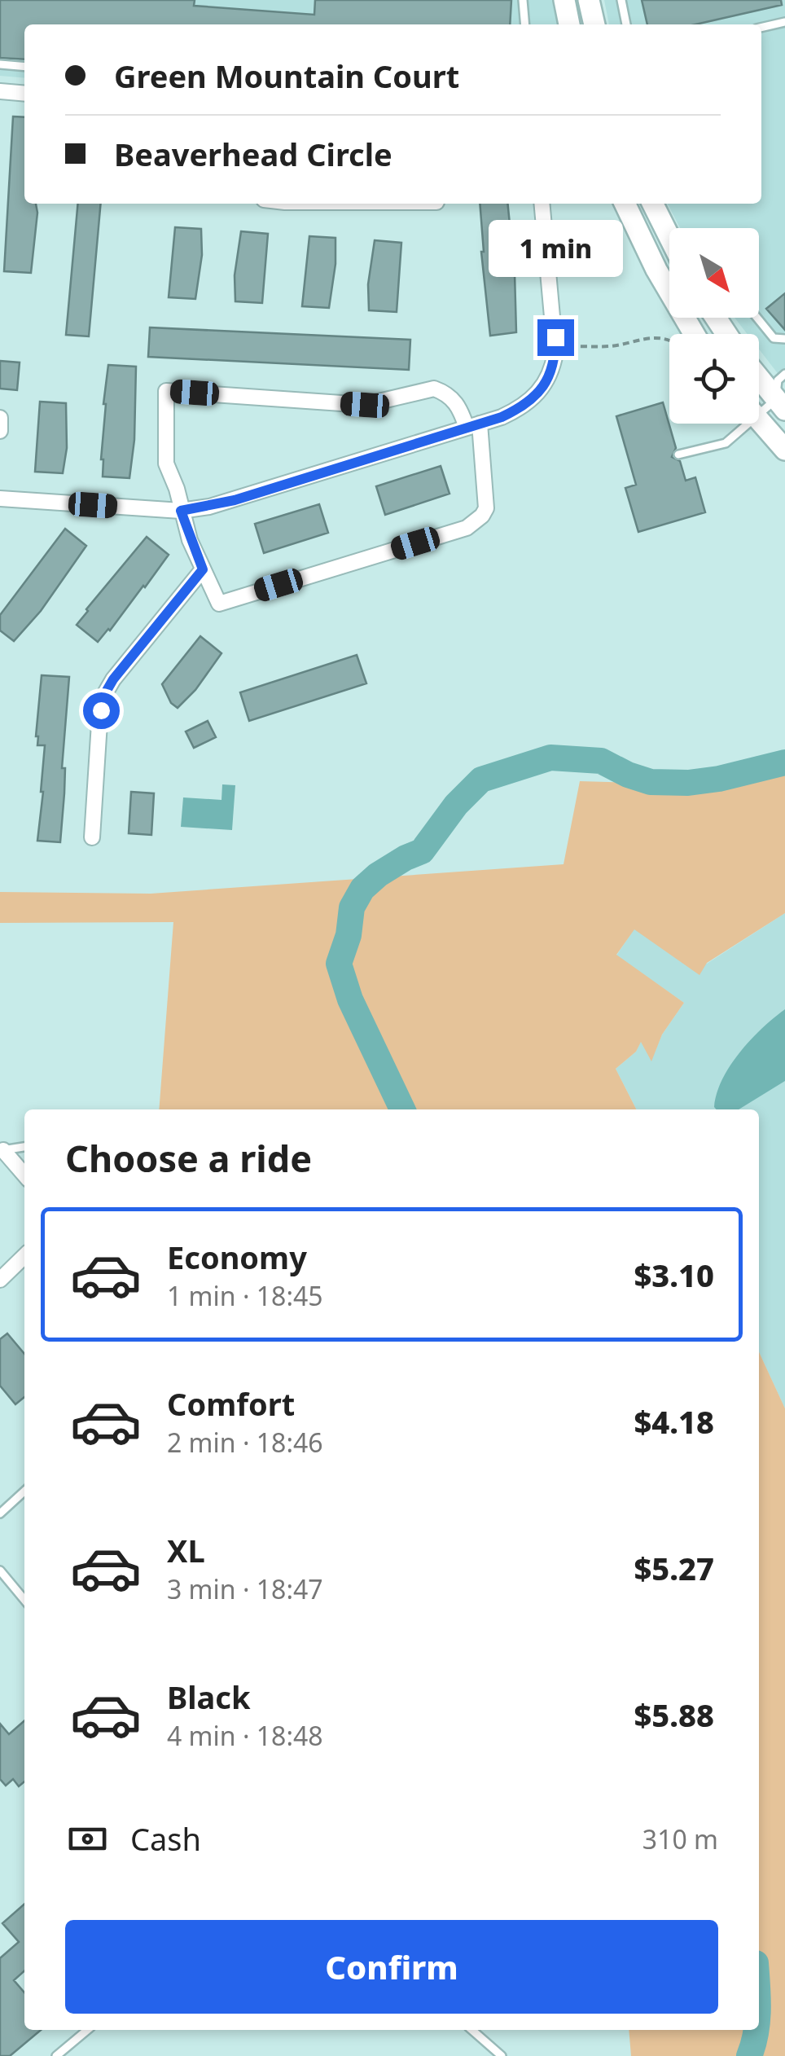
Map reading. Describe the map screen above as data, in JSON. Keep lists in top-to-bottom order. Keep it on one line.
{"north":"bottom right","page":{"banner":["Green Mountain Court","Beaverhead Circle"],"bubble":"1 min","heading":"Choose a ride","list":[{"name":"Economy","note":"1 min · 18:45","value":"$3.10"},{"name":"Comfort","note":"2 min · 18:46","value":"$4.18"},{"name":"XL","note":"3 min · 18:47","value":"$5.27"},{"name":"Black","note":"4 min · 18:48","value":"$5.88"}],"pay":["Cash","310 m"],"buttons":"Confirm"}}
